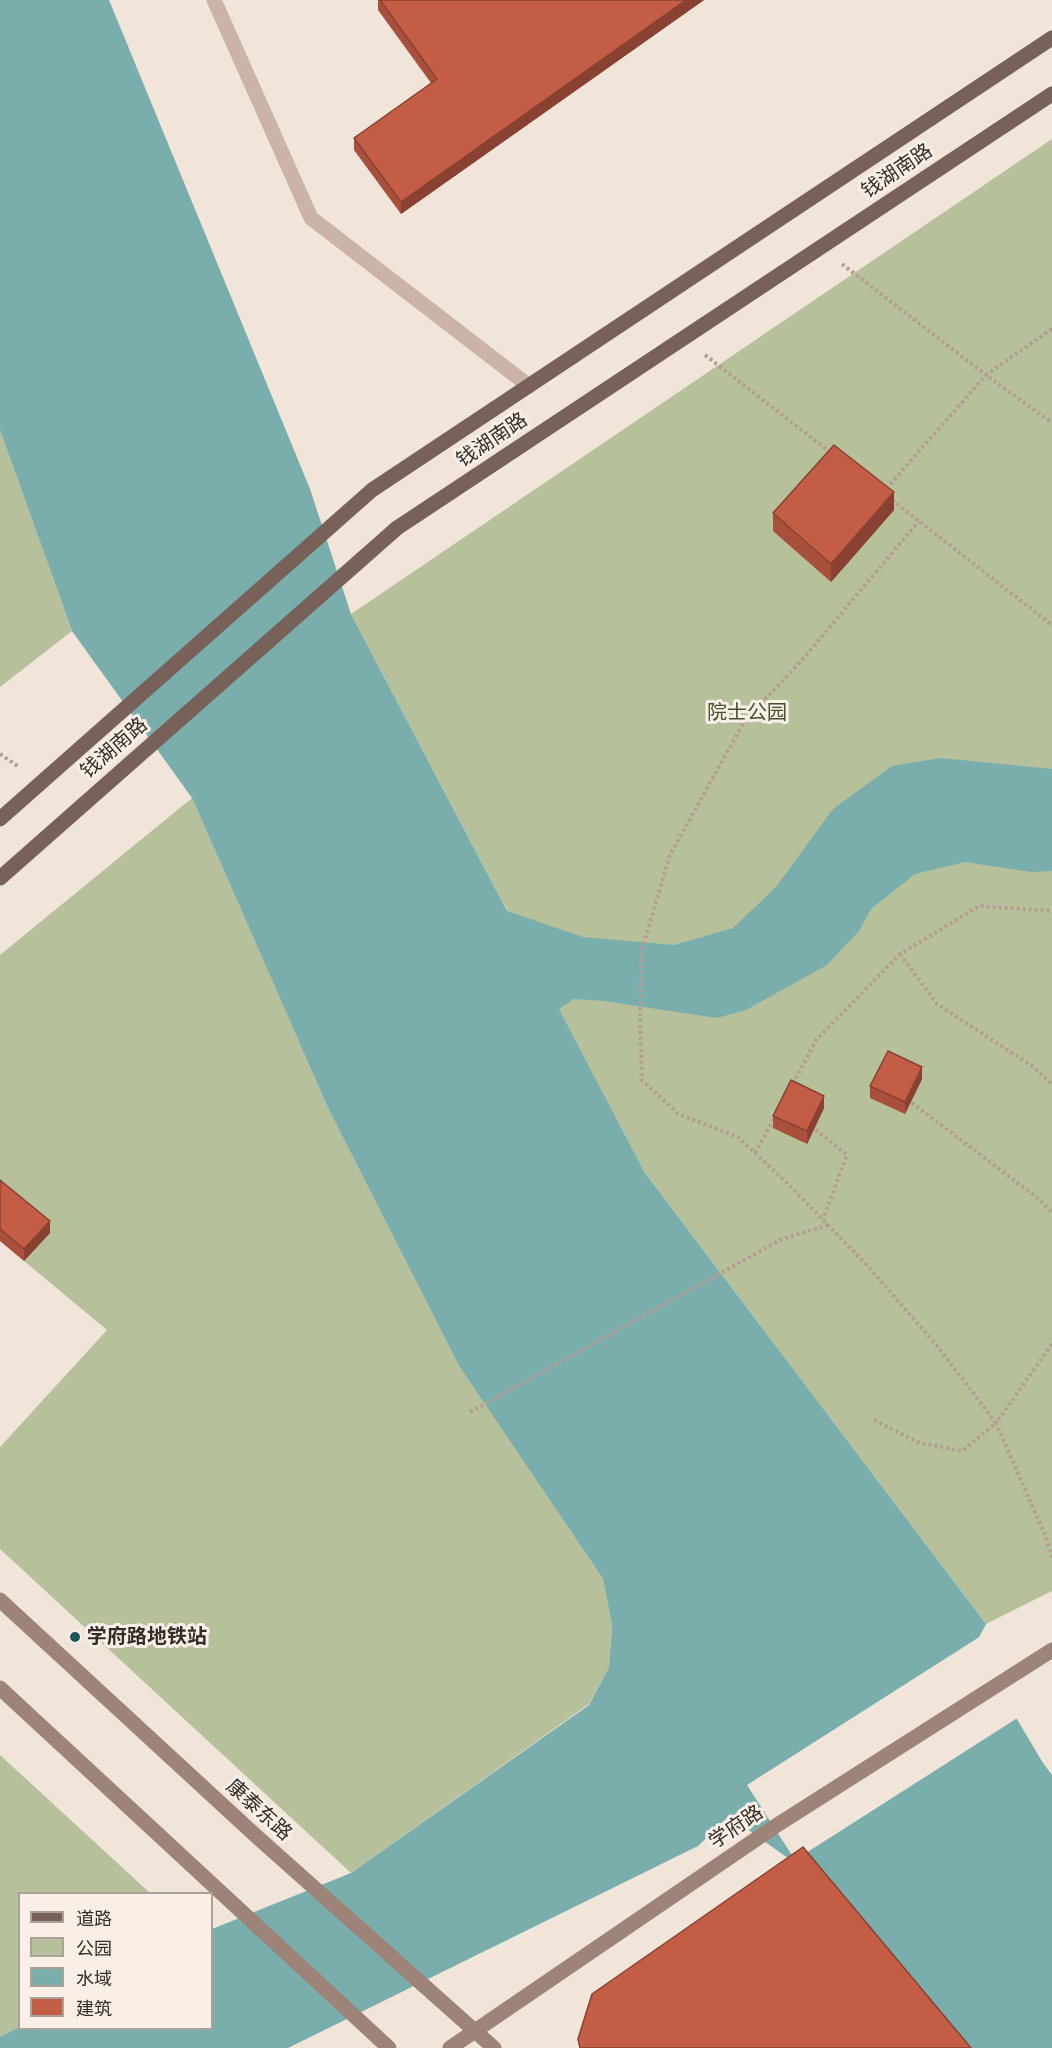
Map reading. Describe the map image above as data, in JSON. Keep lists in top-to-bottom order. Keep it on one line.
{"streets":{"main road":["钱湖南路"],"street":["康泰东路","学府路"]},"crossings":[["康泰东路","学府路"]],"parks":["院士公园"],"places":["学府路地铁站"],"legend":["道路","公园","水域","建筑"]}
